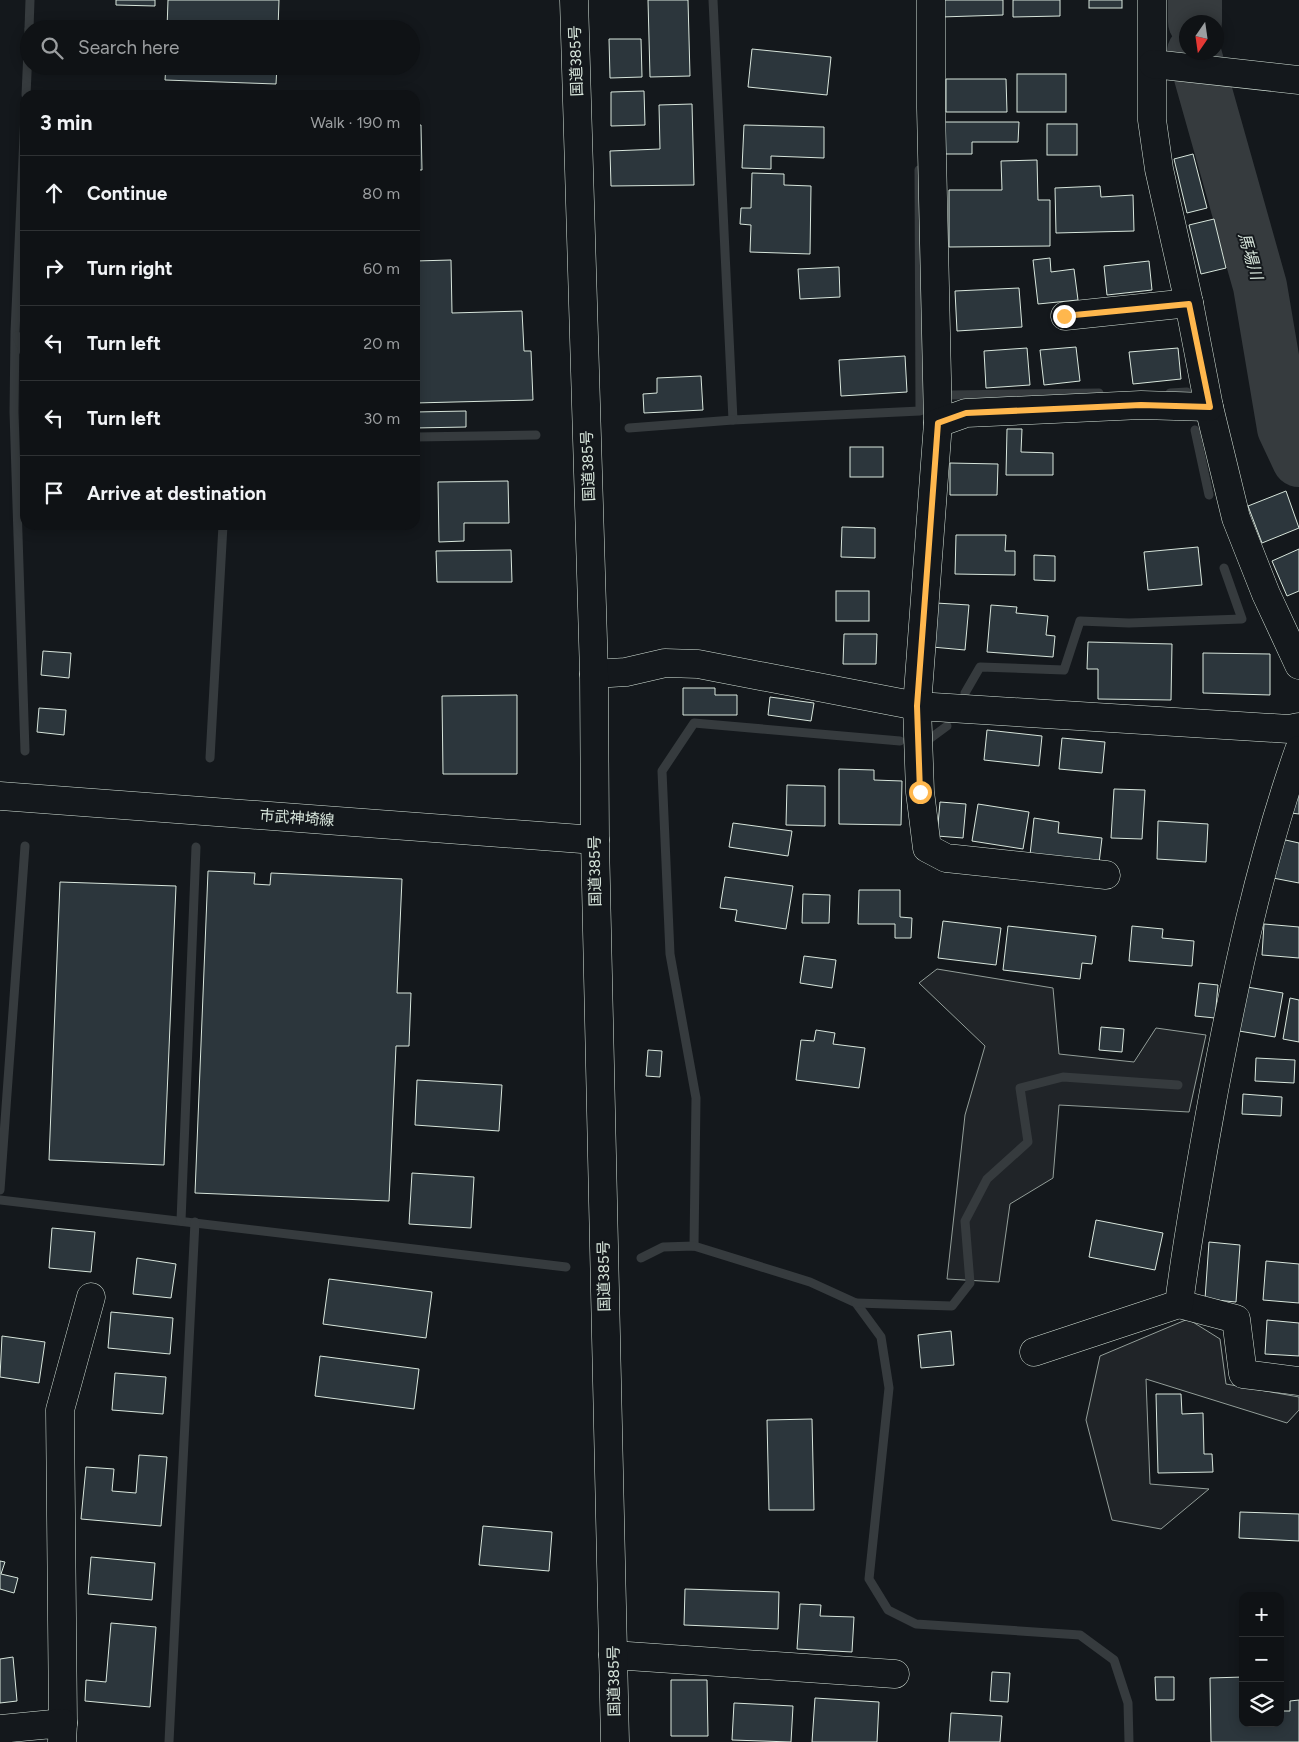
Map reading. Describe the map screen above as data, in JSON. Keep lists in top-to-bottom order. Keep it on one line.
{"streets":{"main road":["国道385号","市武神埼線"]},"crossings":[["国道385号","市武神埼線"]],"water":["馬場川"],"north":"bottom","page":{"search":"Search here","heading":["3 min","Walk · 190 m"],"list":[["Continue","80 m"],["Turn right","60 m"],["Turn left","20 m"],["Turn left","30 m"],"Arrive at destination"],"map_buttons":["+","−"]}}
